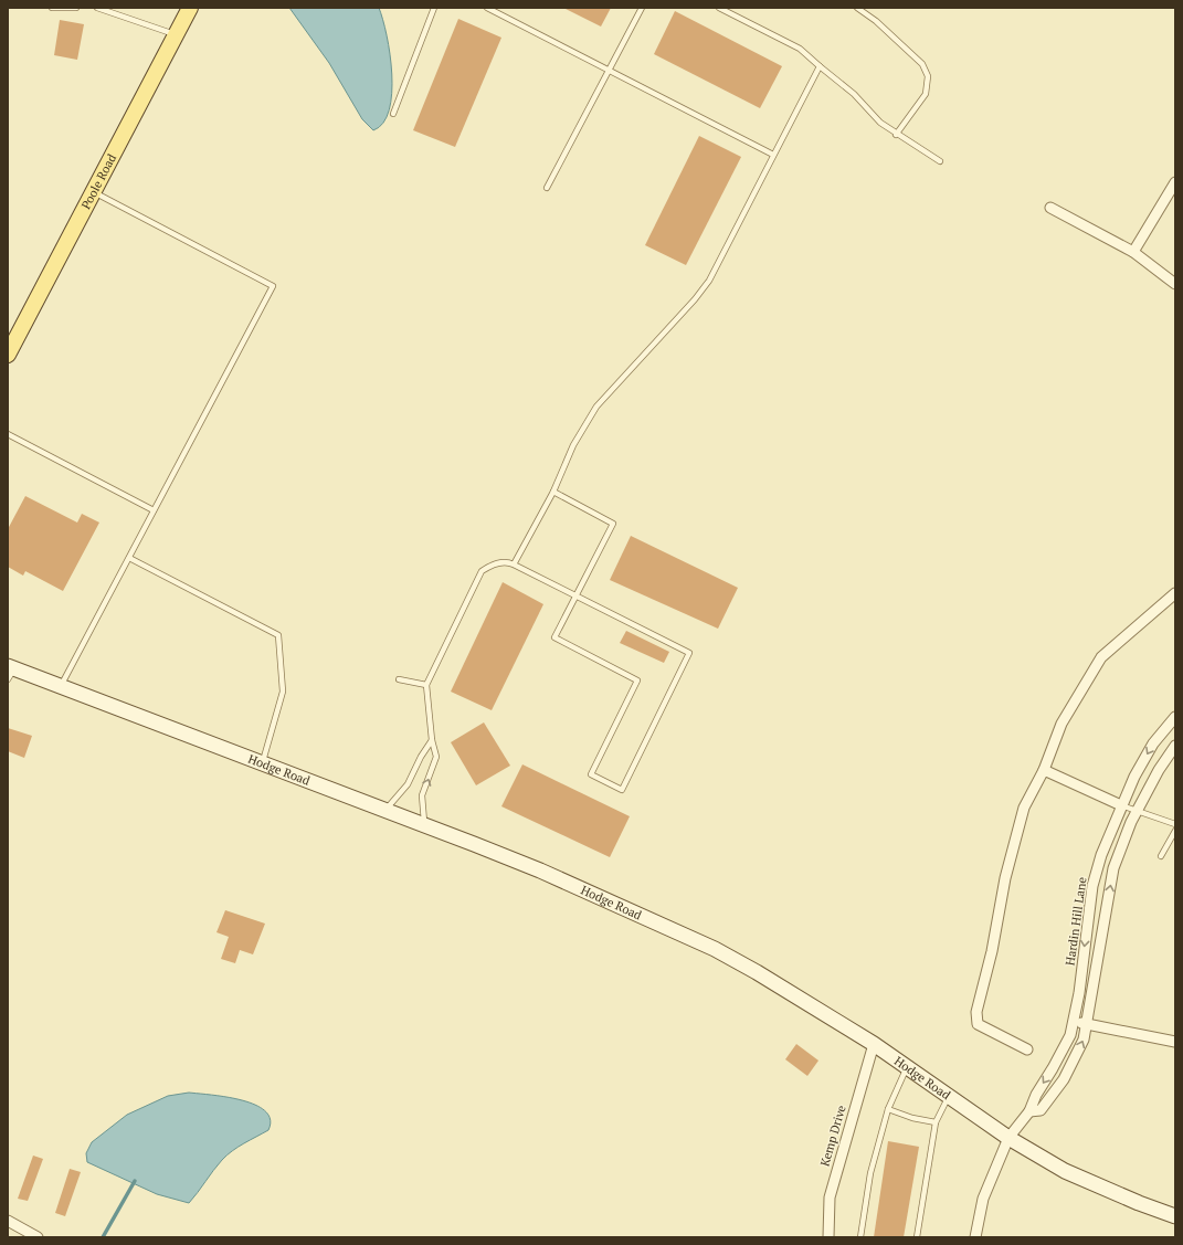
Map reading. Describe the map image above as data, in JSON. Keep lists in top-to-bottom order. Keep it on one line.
{"streets":{"main road":["Poole Road","Hodge Road"],"street":["Hardin Hill Lane","Kemp Drive"]},"crossings":[["Hodge Road","Hardin Hill Lane"],["Hodge Road","Kemp Drive"]]}
